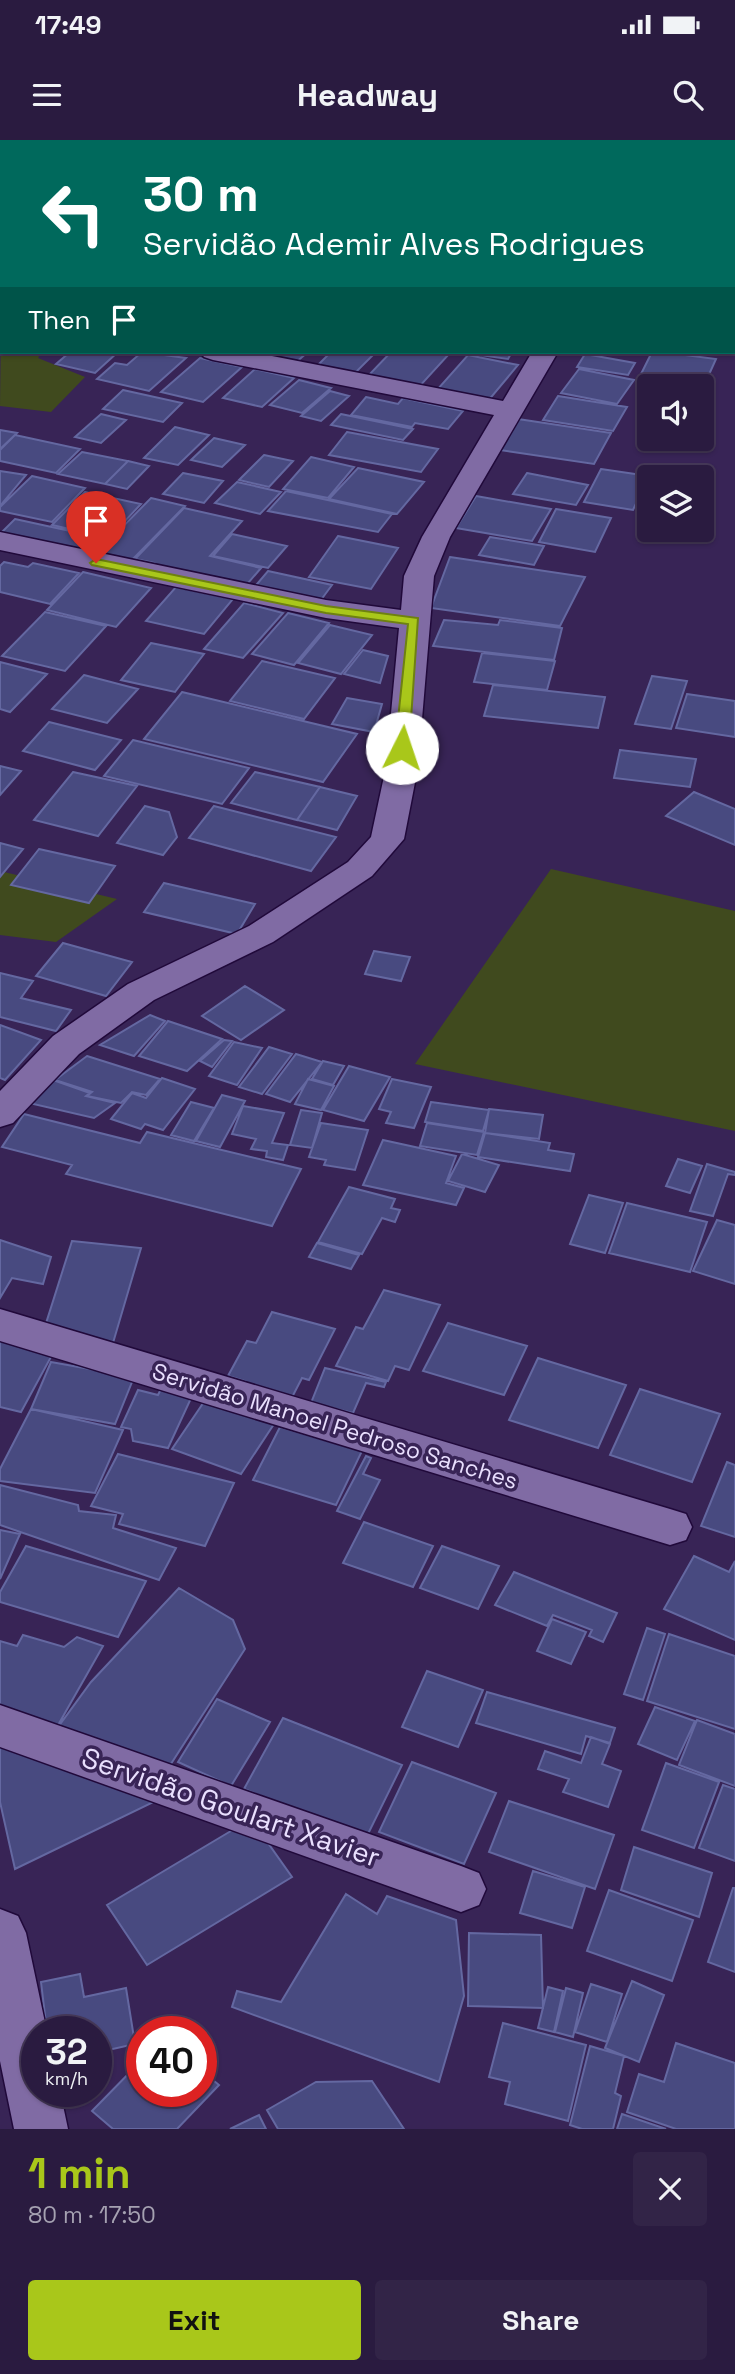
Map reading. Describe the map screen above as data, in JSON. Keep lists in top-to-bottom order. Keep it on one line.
{"streets":{"street":["Servidão Manoel Pedroso Sanches","Servidão Goulart Xavier"]},"page":{"status":"17:49","header":"Headway","turn":["30 m","Servidão Ademir Alves Rodrigues"],"then":"Then","speed":"32 km/h","limit":"40","heading":["1 min","80 m · 17:50"],"buttons":["Exit","Share"]}}
